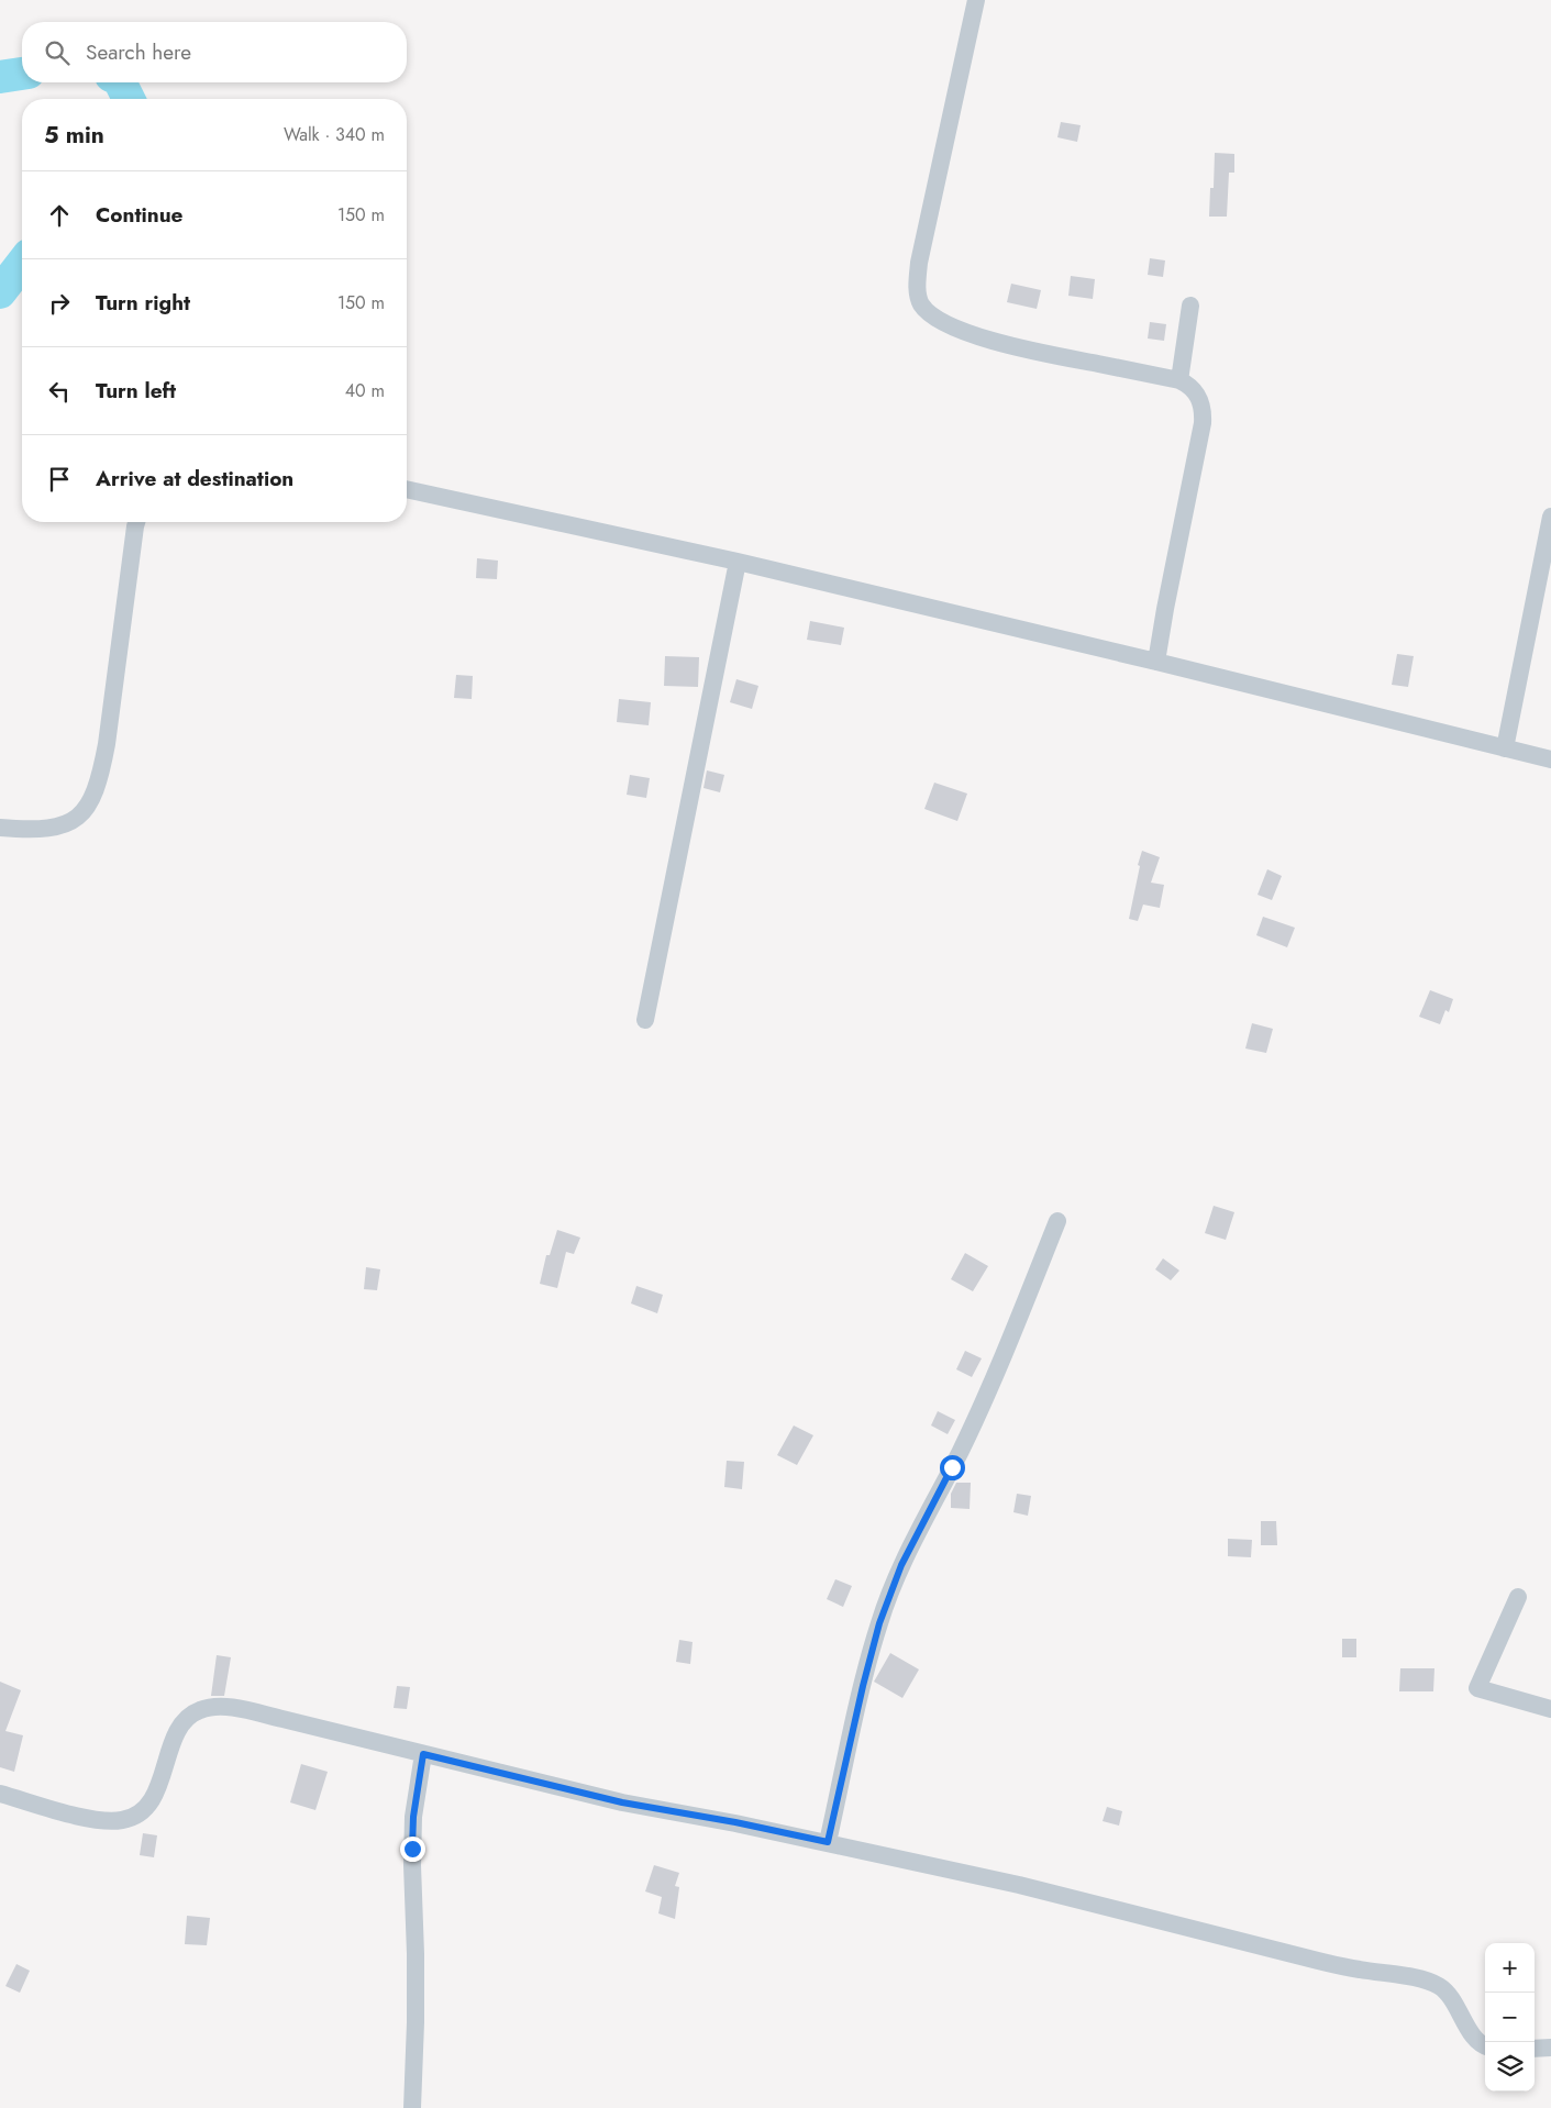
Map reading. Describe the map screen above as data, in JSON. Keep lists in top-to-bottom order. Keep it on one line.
{"page":{"search":"Search here","heading":["5 min","Walk · 340 m"],"list":[["Continue","150 m"],["Turn right","150 m"],["Turn left","40 m"],"Arrive at destination"],"map_buttons":["+","−"]}}
